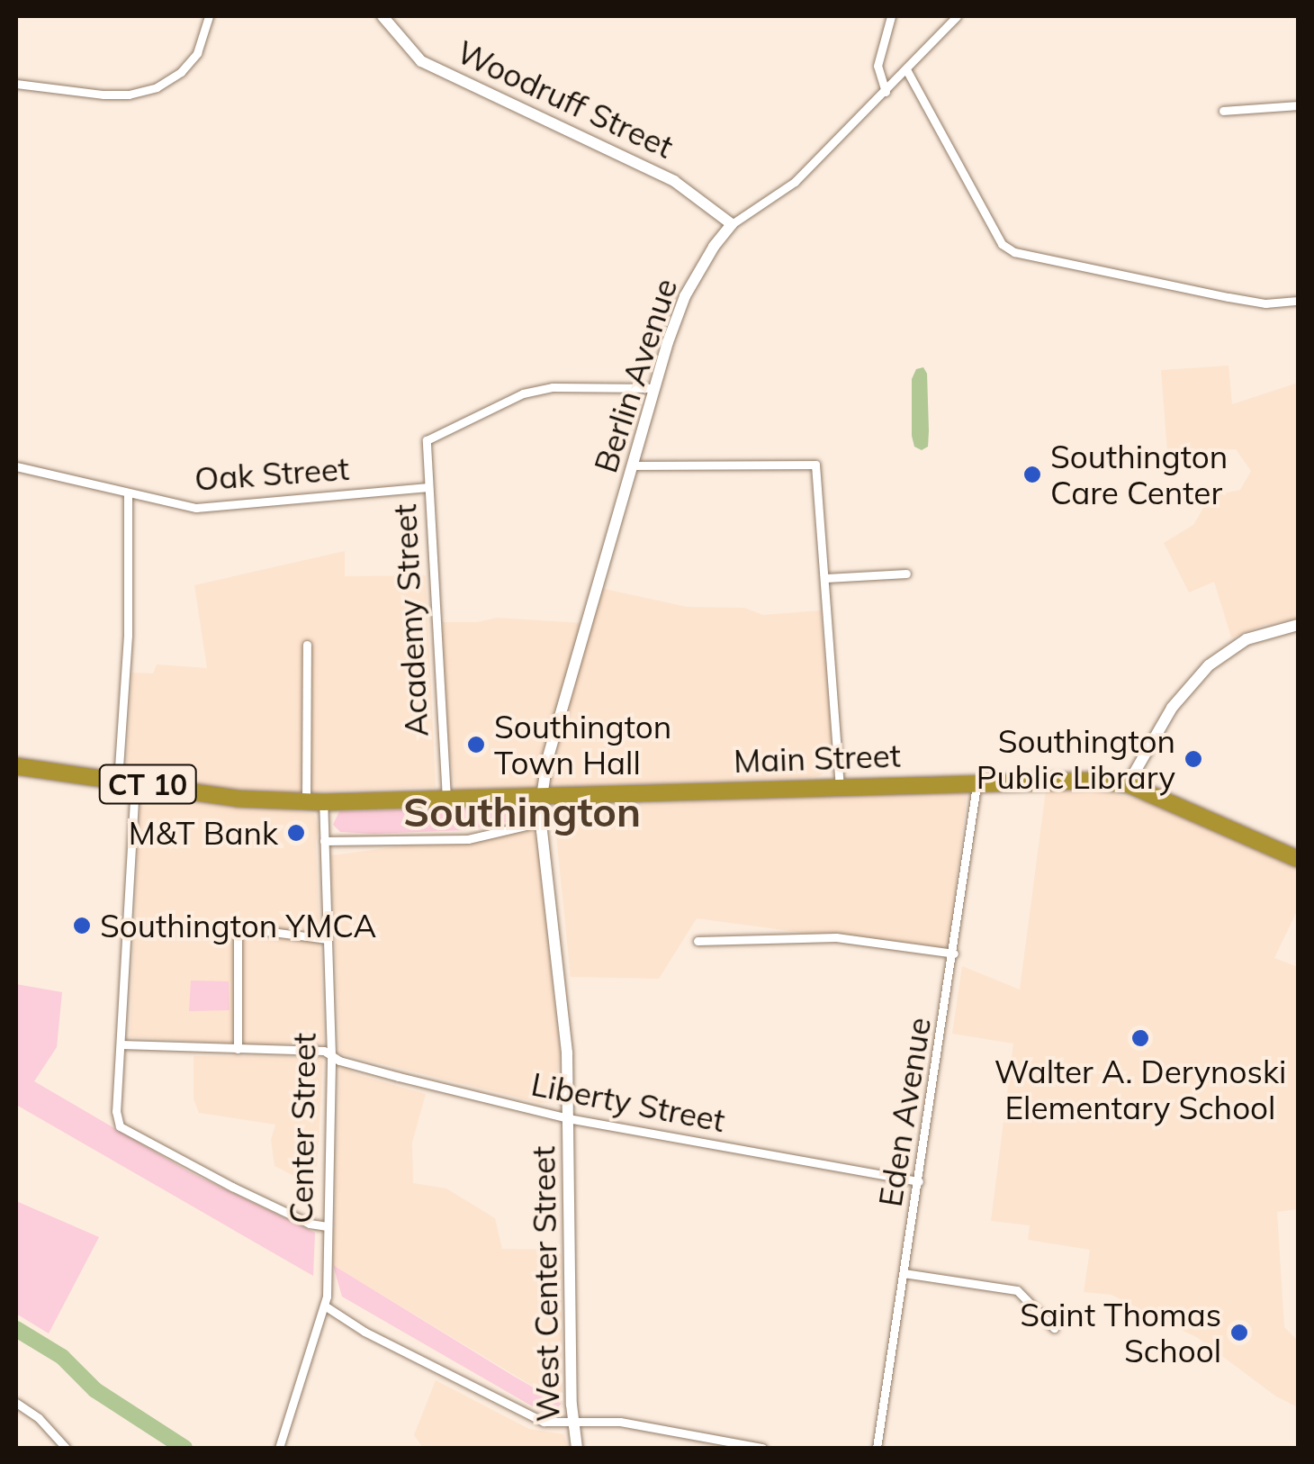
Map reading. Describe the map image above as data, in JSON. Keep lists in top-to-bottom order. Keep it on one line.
{"streets":{"highway":["Main Street","CT 10"],"street":["Woodruff Street","Berlin Avenue","Oak Street","Academy Street","Liberty Street","Eden Avenue","Center Street","West Center Street"]},"crossings":[["Woodruff Street","Berlin Avenue"],["Berlin Avenue","Academy Street"],["Berlin Avenue","Main Street"],["Berlin Avenue","West Center Street"],["Oak Street","Academy Street"],["Academy Street","Main Street"],["Main Street","CT 10"],["Main Street","Eden Avenue"],["Main Street","Center Street"],["CT 10","Center Street"],["Liberty Street","Eden Avenue"],["Liberty Street","Center Street"],["Liberty Street","West Center Street"]],"districts":["Southington"],"places":["Southington Care Center","Southington Town Hall","Southington Public Library","M&T Bank","Southington YMCA","Walter A. Derynoski Elementary School","Saint Thomas School"]}
